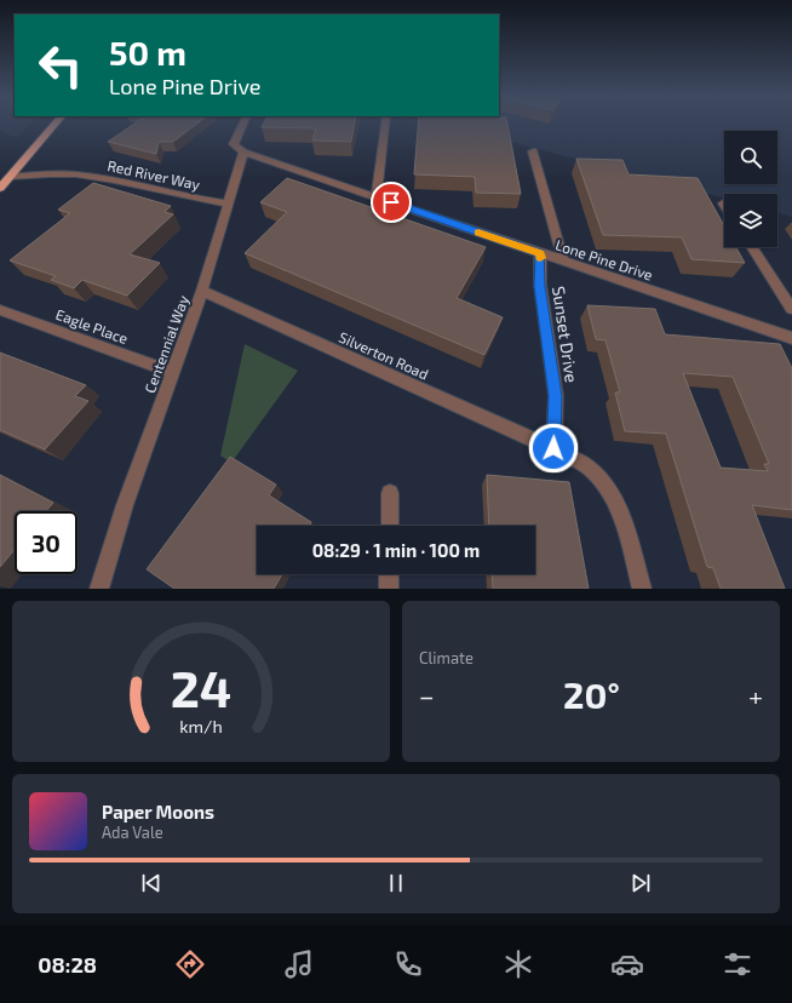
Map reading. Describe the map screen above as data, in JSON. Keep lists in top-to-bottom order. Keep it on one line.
{"streets":{"street":["Red River Way","Lone Pine Drive","Eagle Place","Sunset Drive","Centennial Way","Silverton Road"]},"crossings":[["Red River Way","Centennial Way"],["Lone Pine Drive","Sunset Drive"],["Lone Pine Drive","Centennial Way"],["Eagle Place","Centennial Way"],["Sunset Drive","Silverton Road"],["Centennial Way","Silverton Road"]],"page":{"turn":["50 m","Lone Pine Drive"],"limit":"30","trip":"08:29 · 1 min · 100 m","tile":"Climate","heat":["−","20°","+"],"song":["Paper Moons","Ada Vale"],"tabs":"08:28","gauge":["24","km/h"]}}
